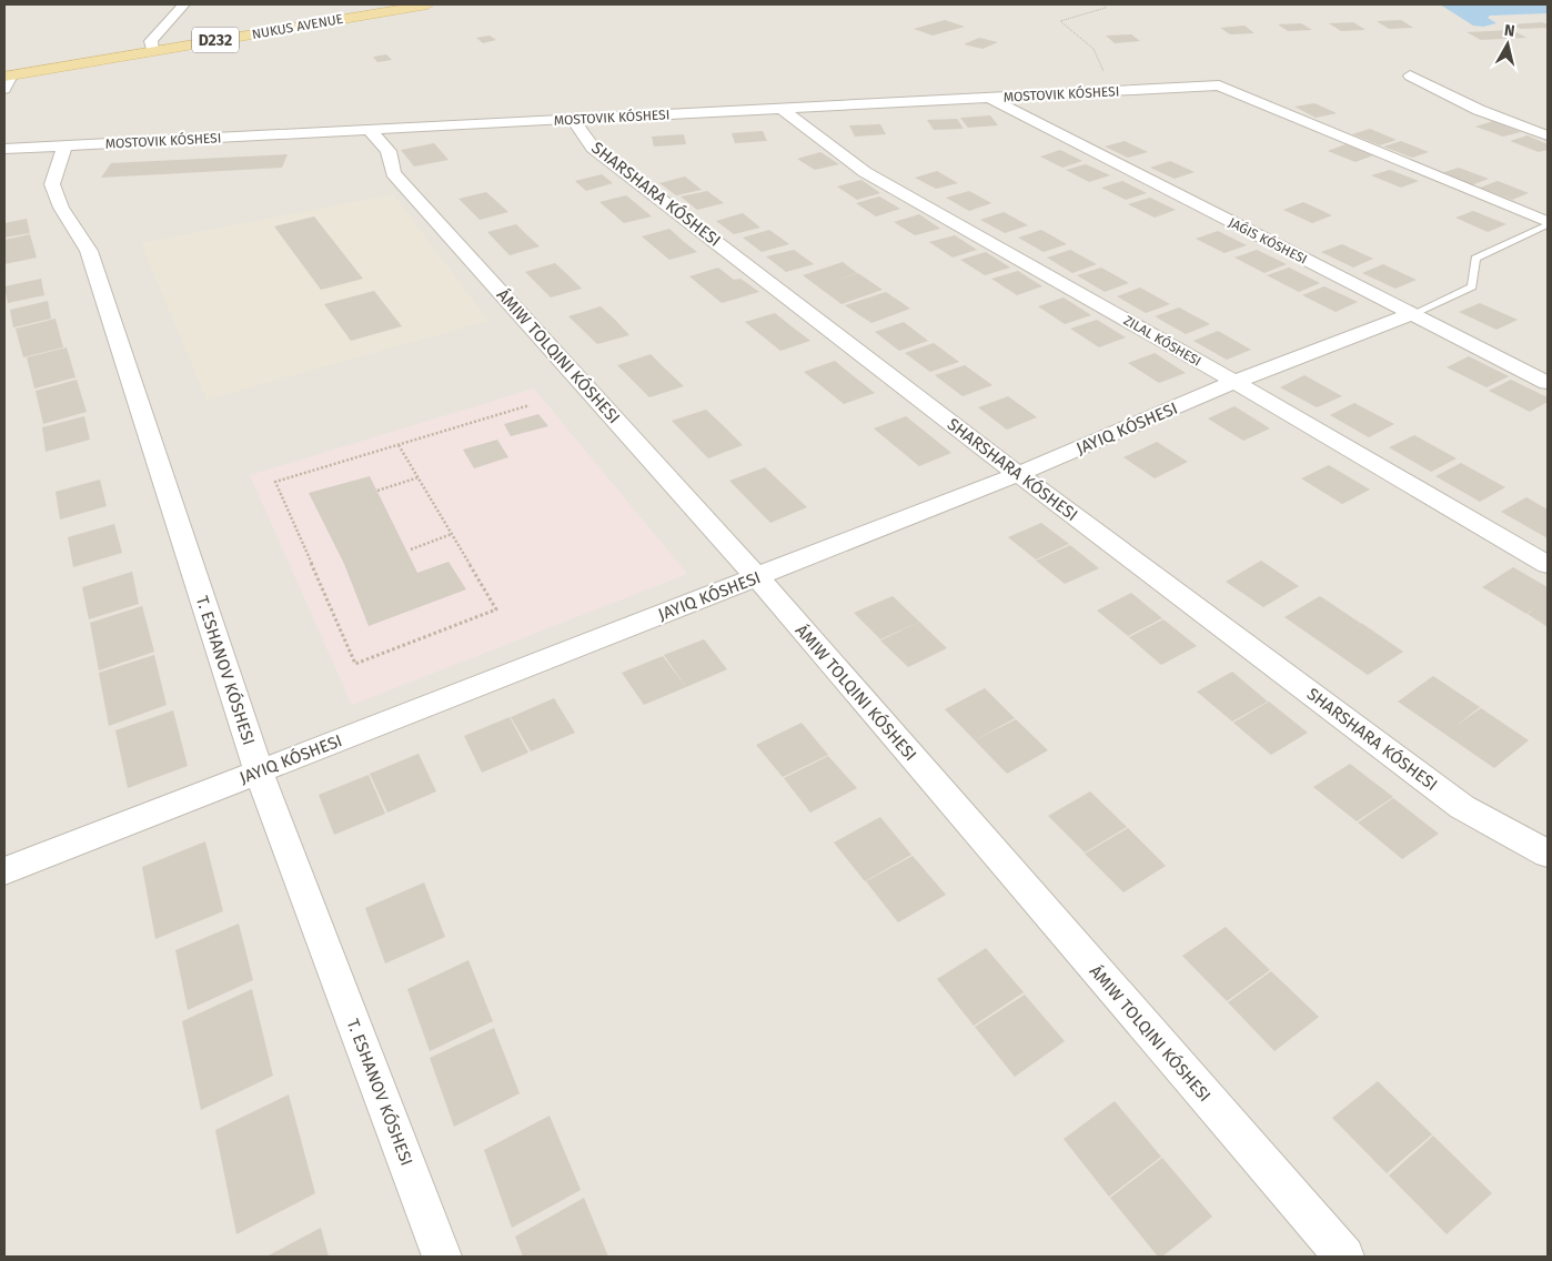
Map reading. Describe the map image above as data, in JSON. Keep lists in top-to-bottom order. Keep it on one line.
{"streets":{"main road":["NUKUS AVENUE","D232"],"street":["MOSTOVIK KÓSHESI","SHARSHARA KÓSHESI","ZILAL KÓSHESI","T. ESHANOV KÓSHESI"]},"crossings":[["MOSTOVIK KÓSHESI","SHARSHARA KÓSHESI"],["MOSTOVIK KÓSHESI","ZILAL KÓSHESI"],["MOSTOVIK KÓSHESI","T. ESHANOV KÓSHESI"]],"north":"top"}
